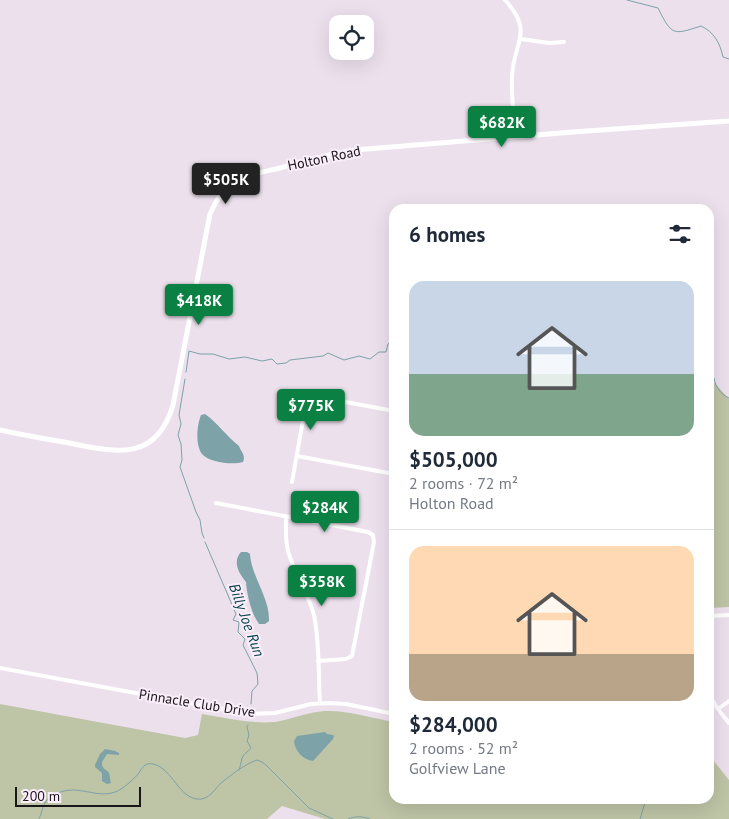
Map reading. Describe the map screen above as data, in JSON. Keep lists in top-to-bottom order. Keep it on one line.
{"streets":{"street":["Holton Road","Pinnacle Club Drive"]},"water":["Billy Joe Run"],"scale_bar":"200 m","page":{"price":["$682K","$505K","$418K","$775K","$284K","$358K"],"heading":"6 homes","list":[{"name":"$505,000","note":"2 rooms · 72 m² · Holton Road"},{"name":"$284,000","note":"2 rooms · 52 m² · Golfview Lane"}],"scale":"200 m"}}
